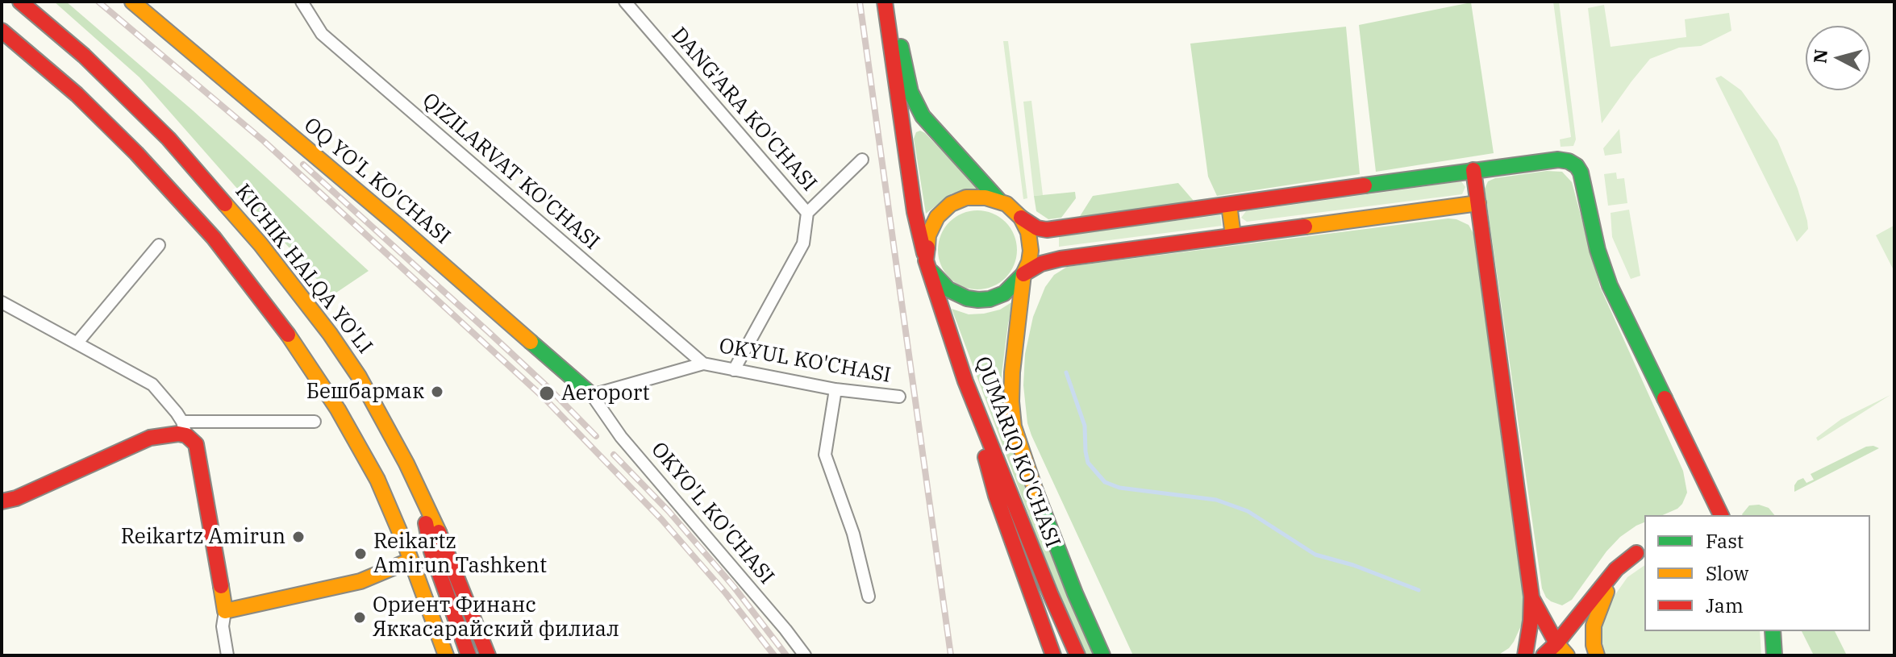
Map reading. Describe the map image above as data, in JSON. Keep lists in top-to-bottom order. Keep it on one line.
{"streets":{"main road":["OQ YO'L KO'CHASI","KICHIK HALQA YO'LI","QUMARIQ KO'CHASI"],"street":["DANG'ARA KO'CHASI","QIZILARVAT KO'CHASI","OKYUL KO'CHASI","OKYO'L KO'CHASI"]},"crossings":[["DANG'ARA KO'CHASI","OKYUL KO'CHASI"],["QIZILARVAT KO'CHASI","OKYUL KO'CHASI"],["OQ YO'L KO'CHASI","OKYUL KO'CHASI"],["OQ YO'L KO'CHASI","OKYO'L KO'CHASI"],["OKYUL KO'CHASI","OKYO'L KO'CHASI"]],"places":["Бешбармак","Aeroport","Reikartz Amirun","Reikartz Amirun Tashkent","Ориент Финанс Яккасарайский филиал"],"legend":["Fast","Slow","Jam"],"north":"left"}
